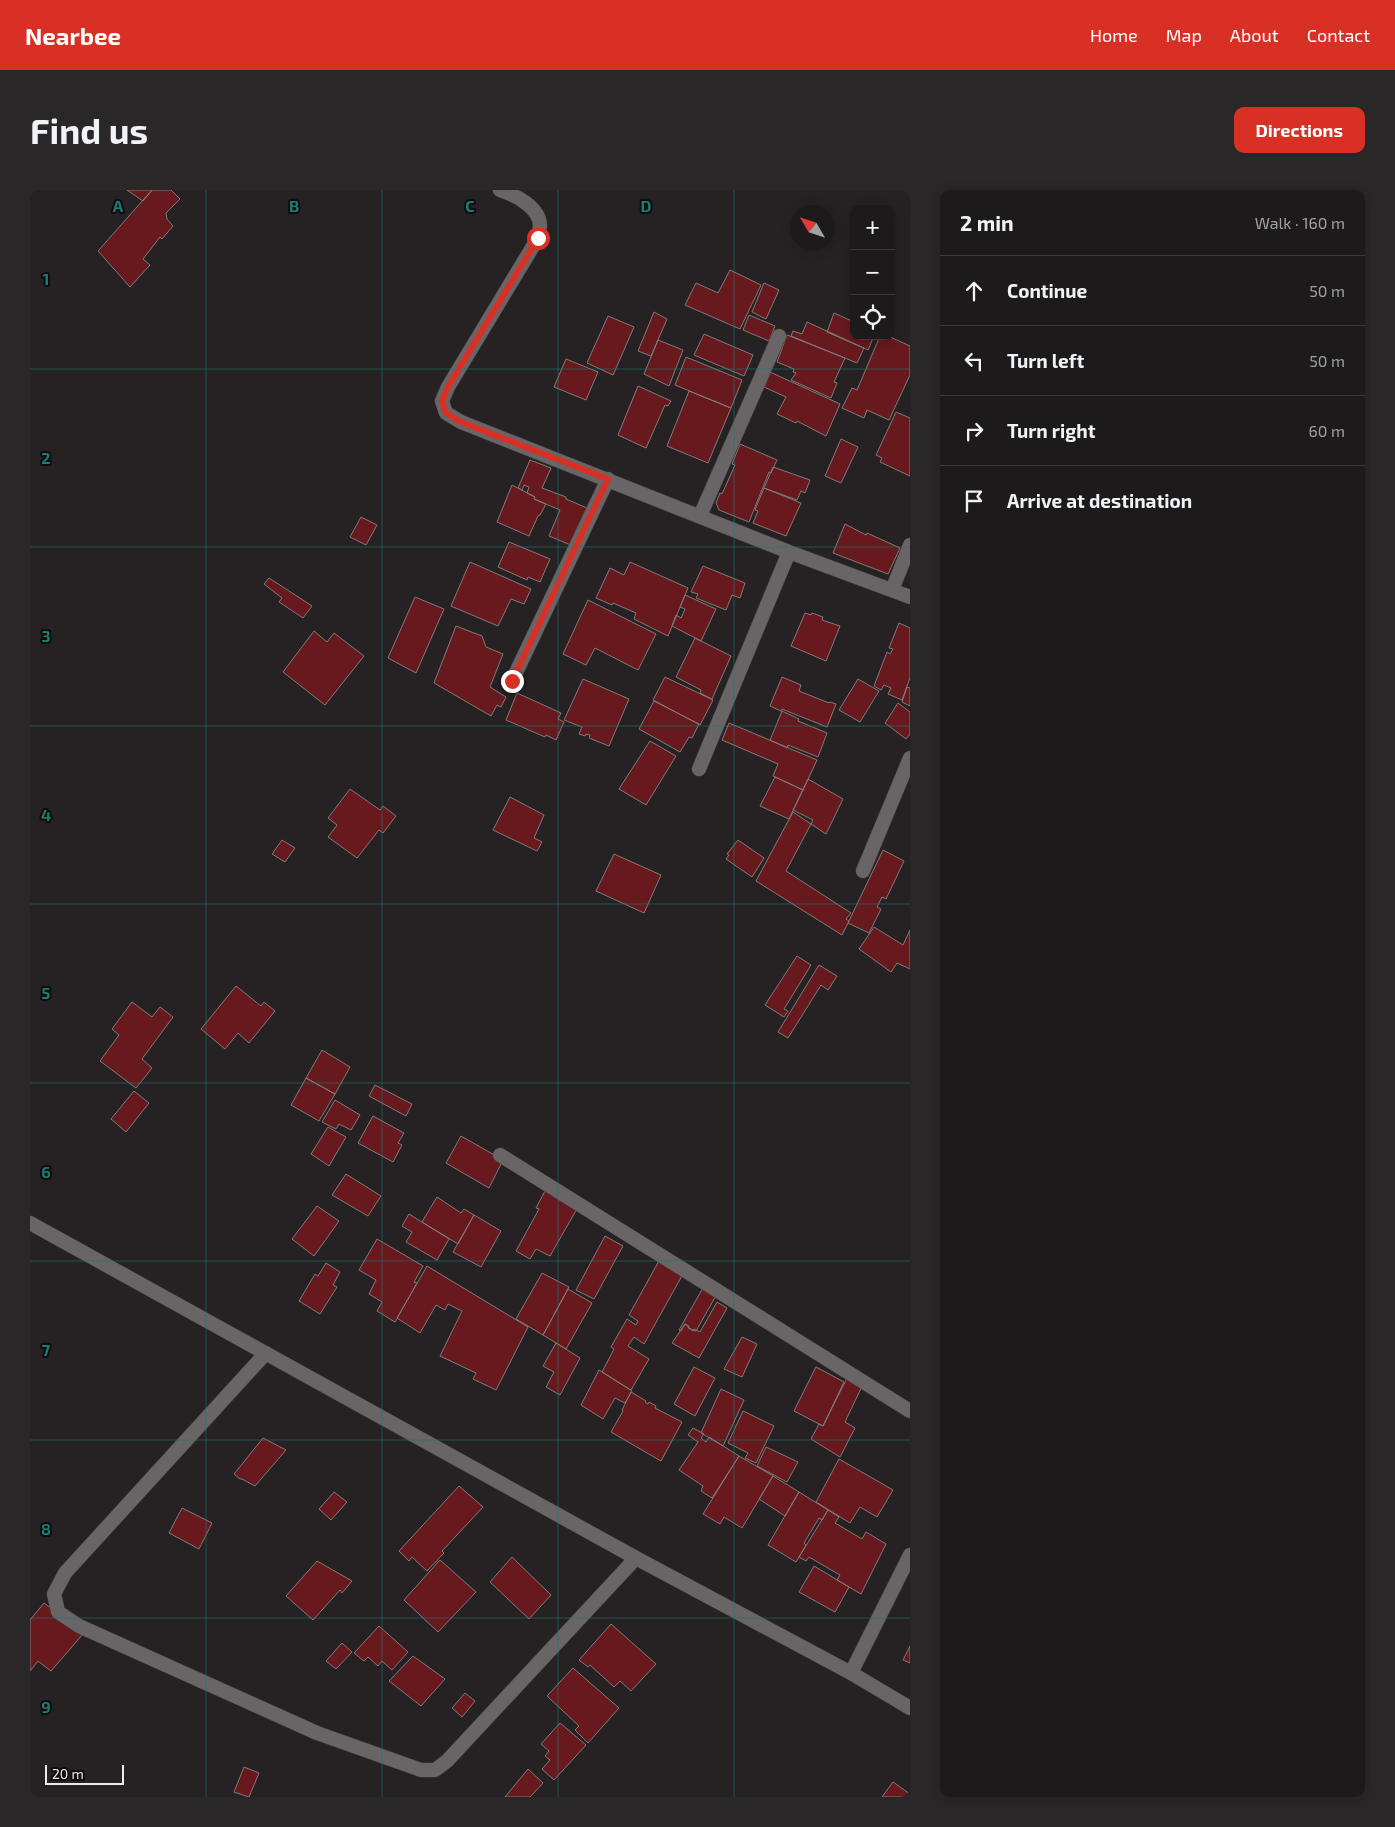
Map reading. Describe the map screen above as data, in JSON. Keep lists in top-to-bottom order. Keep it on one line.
{"scale_bar":"20 m","north":"top left","page":{"header":"Nearbee","nav":["Home","Map","About","Contact"],"buttons":"Directions","title":"Find us","heading":["2 min","Walk · 160 m"],"map_buttons":["+","−"],"list":[["Continue","50 m"],["Turn left","50 m"],["Turn right","60 m"],"Arrive at destination"],"scale":"20 m"},"grid":{"columns":["A","B","C","D"],"rows":["1","2","3","4","5","6","7","8","9"]}}
